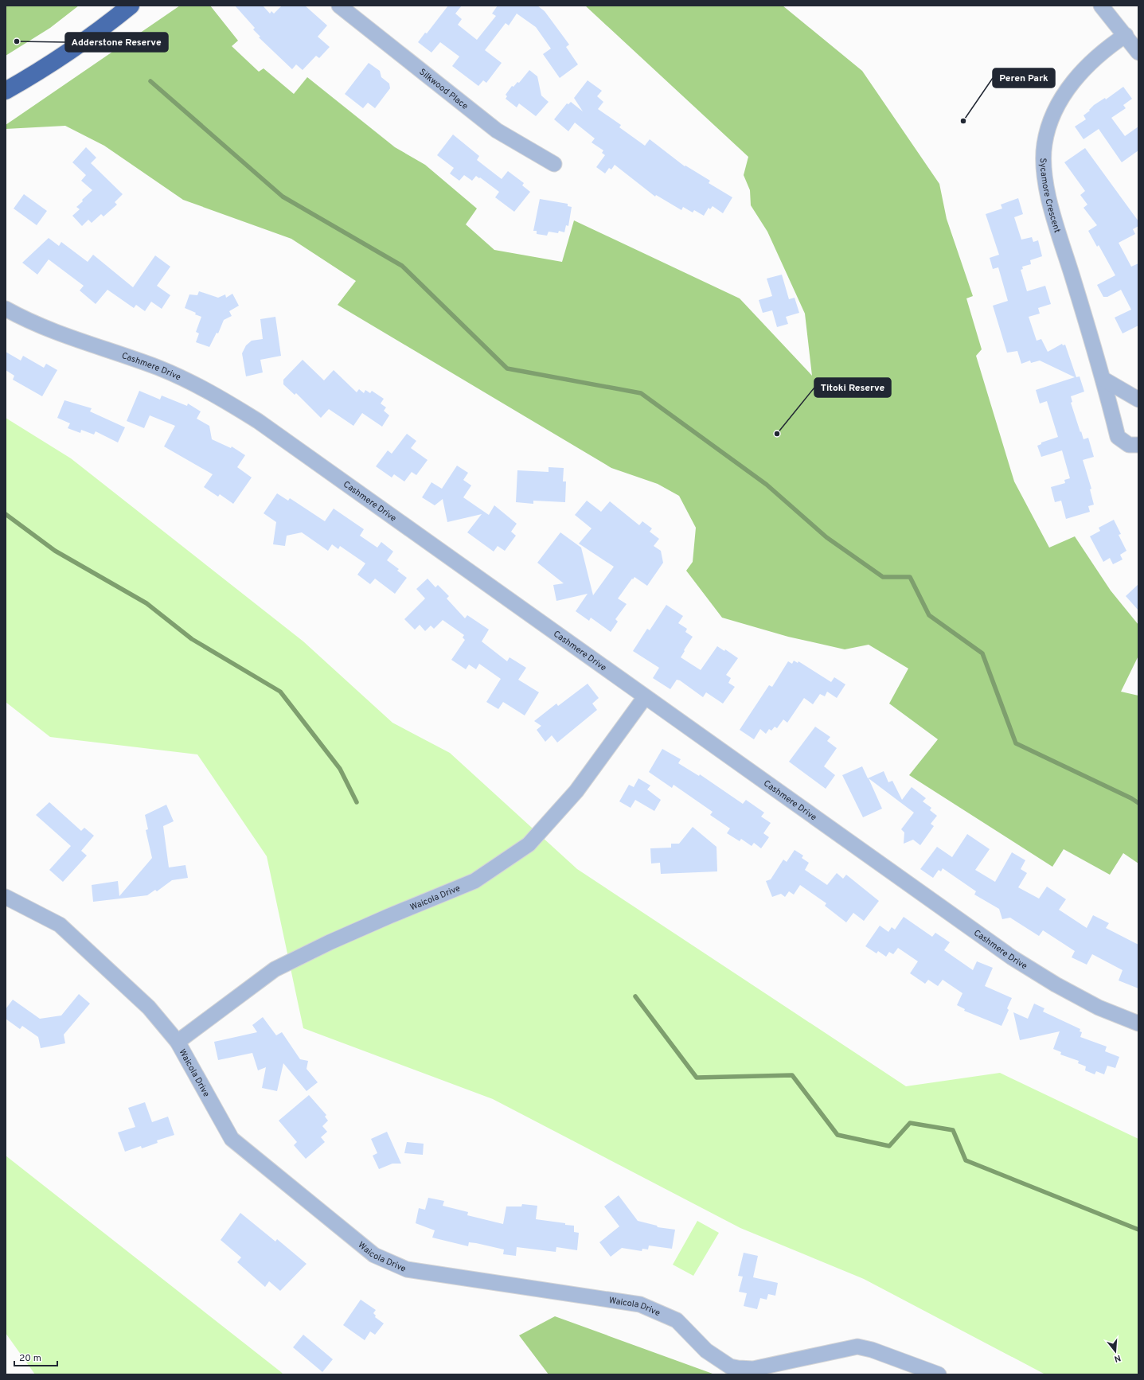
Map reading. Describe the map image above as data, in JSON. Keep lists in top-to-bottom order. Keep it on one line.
{"streets":{"street":["Silkwood Place","Sycamore Crescent","Cashmere Drive","Waicola Drive"]},"crossings":[["Cashmere Drive","Waicola Drive"]],"places":["Adderstone Reserve","Peren Park","Titoki Reserve"],"scale_bar":"20 m","north":"bottom"}
